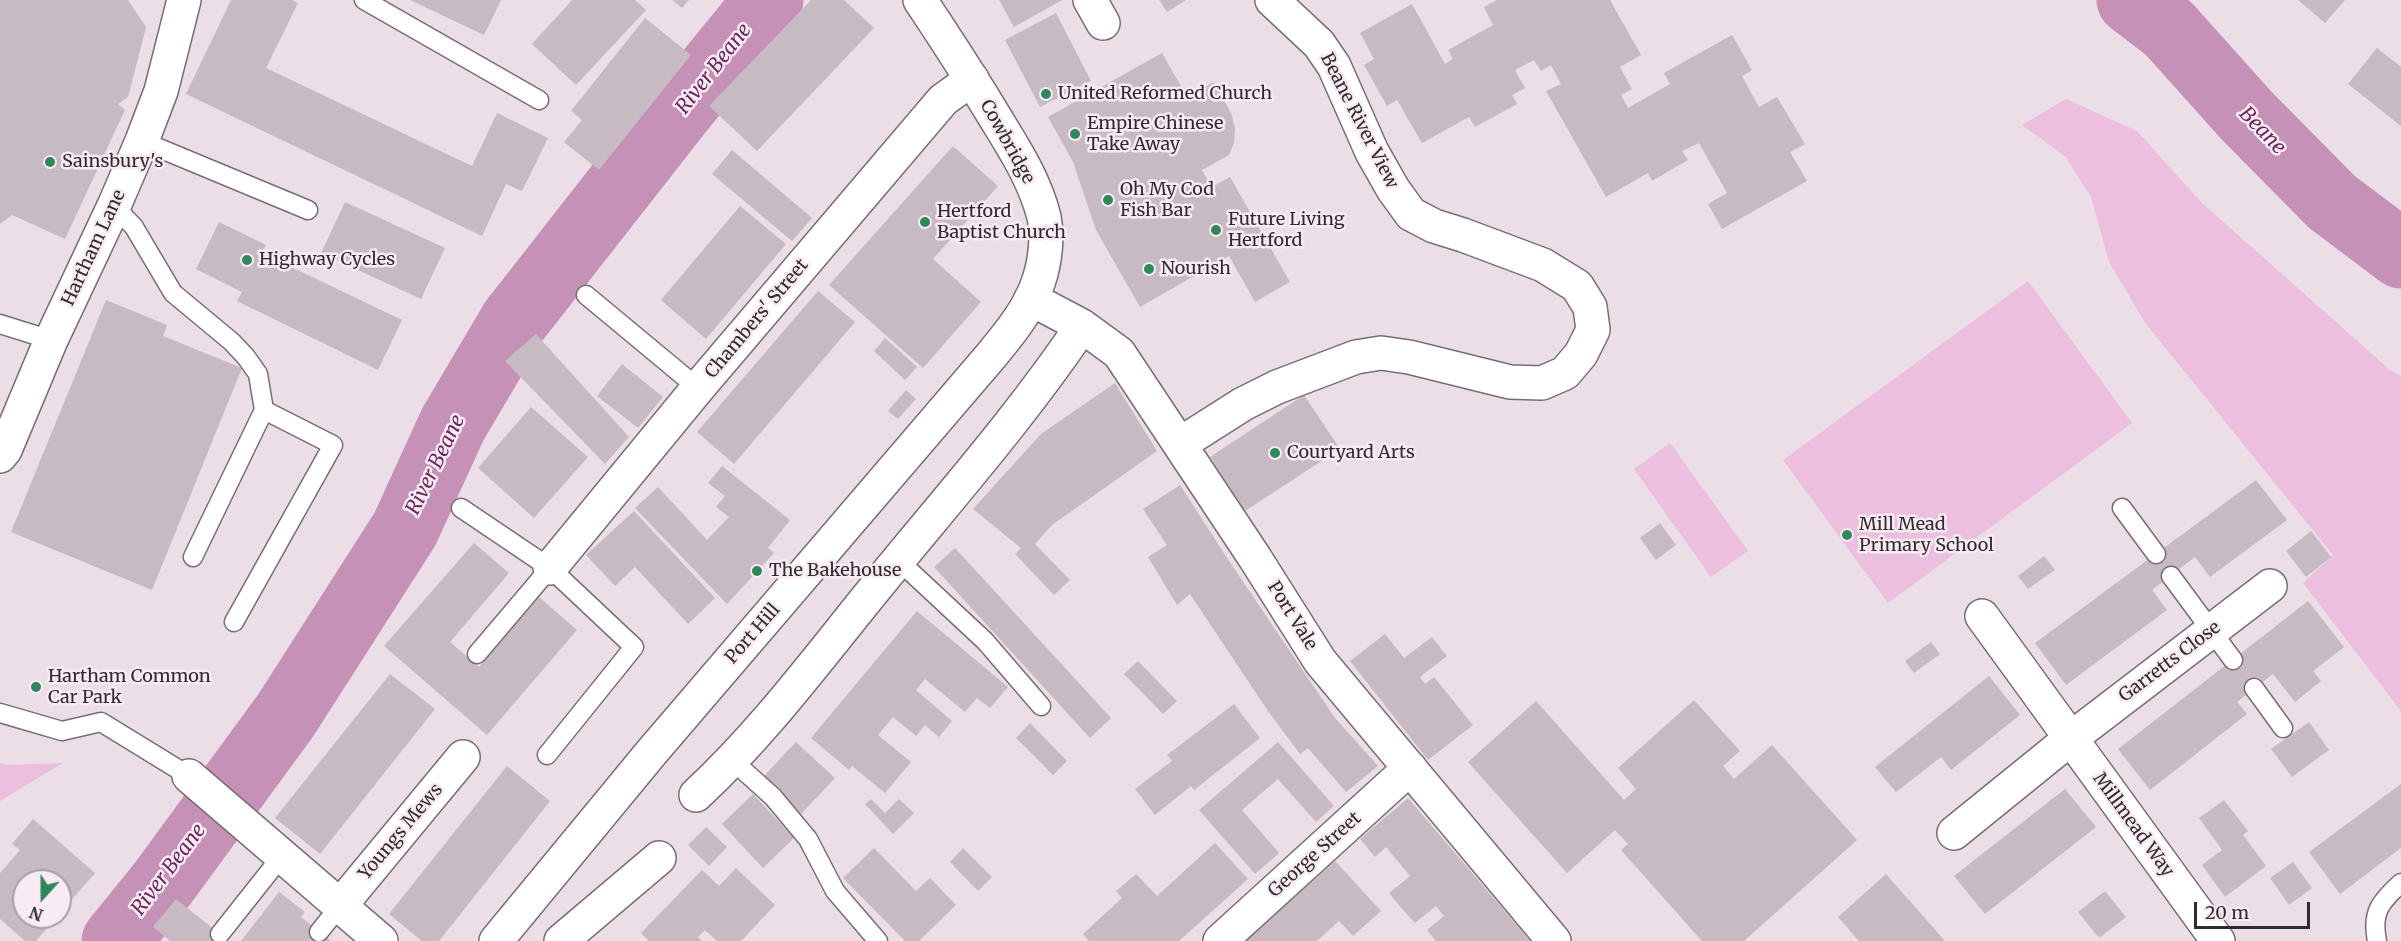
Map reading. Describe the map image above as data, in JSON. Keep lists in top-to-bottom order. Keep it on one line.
{"streets":{"street":["Beane River View","Cowbridge","Hartham Lane","Chambers' Street","Port Vale","Port Hill","Garretts Close","Millmead Way","Youngs Mews","George Street"]},"crossings":[["Beane River View","Port Vale"],["Cowbridge","Chambers' Street"],["Cowbridge","Port Vale"],["Cowbridge","Port Hill"],["Port Vale","Port Hill"],["Port Vale","George Street"],["Garretts Close","Millmead Way"]],"water":["River Beane","Beane"],"places":["United Reformed Church","Empire Chinese Take Away","Sainsbury's","Oh My Cod Fish Bar","Hertford Baptist Church","Future Living Hertford","Highway Cycles","Nourish","Courtyard Arts","Mill Mead Primary School","The Bakehouse","Hartham Common Car Park"],"scale_bar":"20 m","north":"bottom"}
